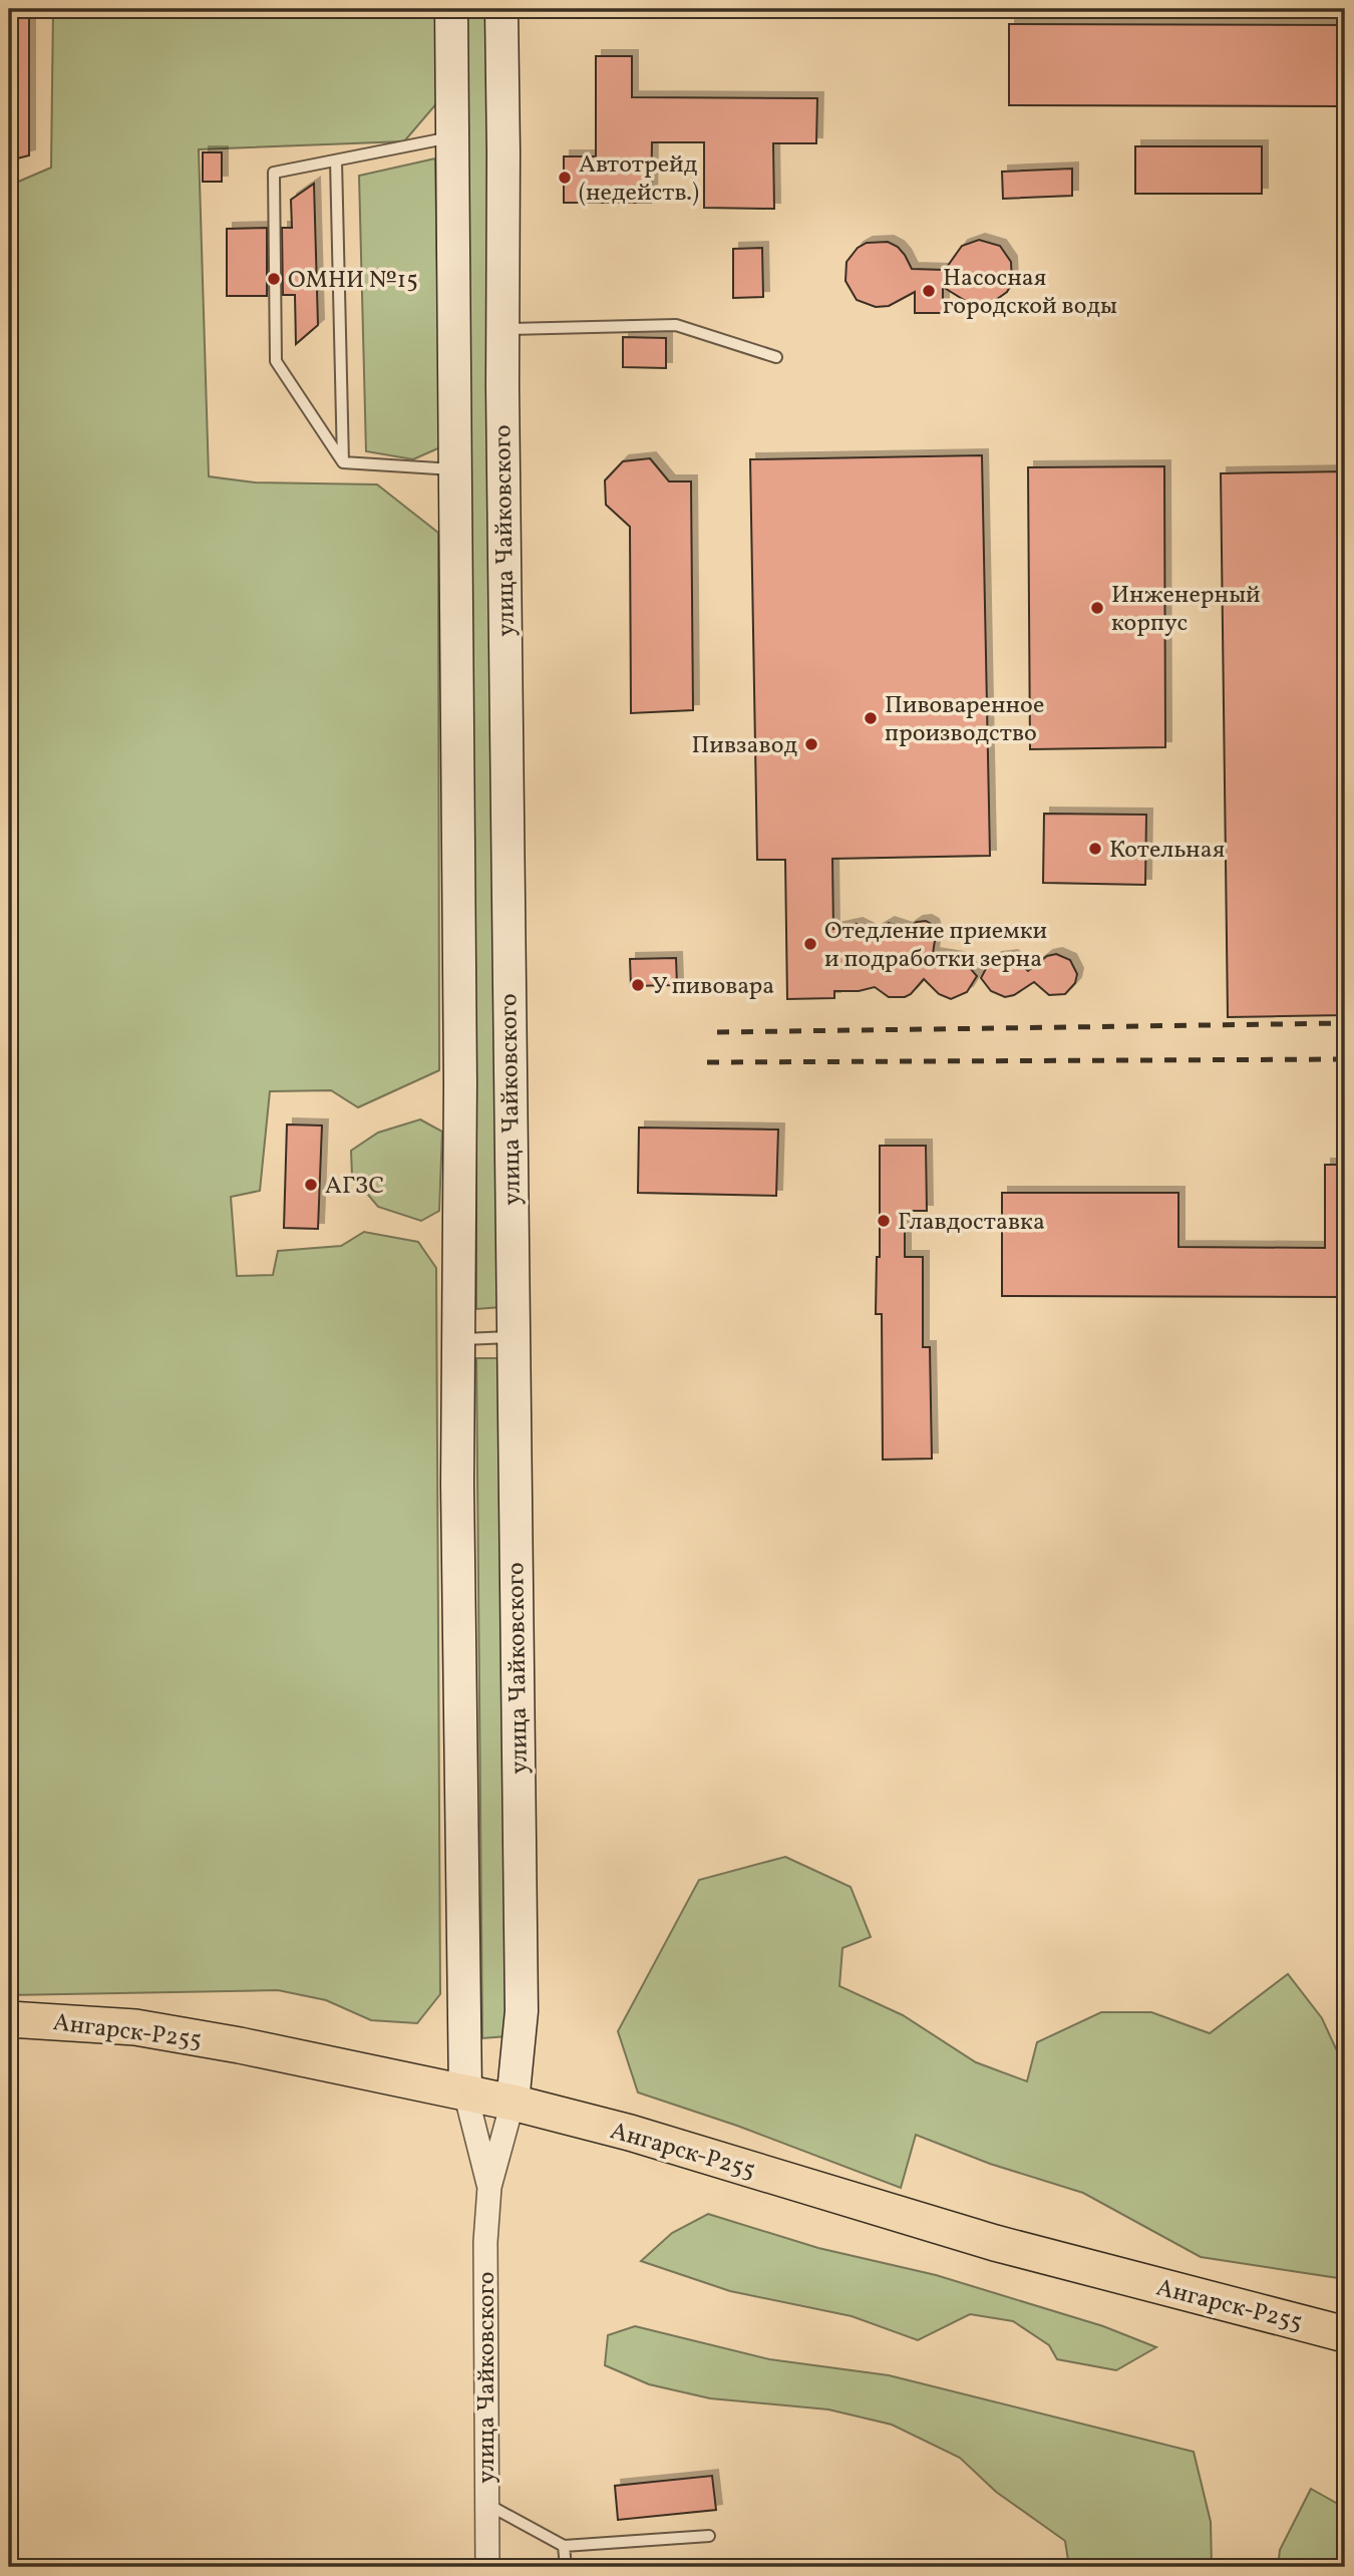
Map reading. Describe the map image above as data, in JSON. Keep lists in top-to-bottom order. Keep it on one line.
{"streets":{"main road":["улица Чайковского","Ангарск-Р255"]},"crossings":[["улица Чайковского","Ангарск-Р255"]],"places":["Автотрейд (недейств.)","ОМНИ №15","Насосная городской воды","Инженерный корпус","Пивоваренное производство","Пивзавод","Котельная","Отедление приемки и подработки зерна","У пивовара","АГЗС","Главдоставка"]}
